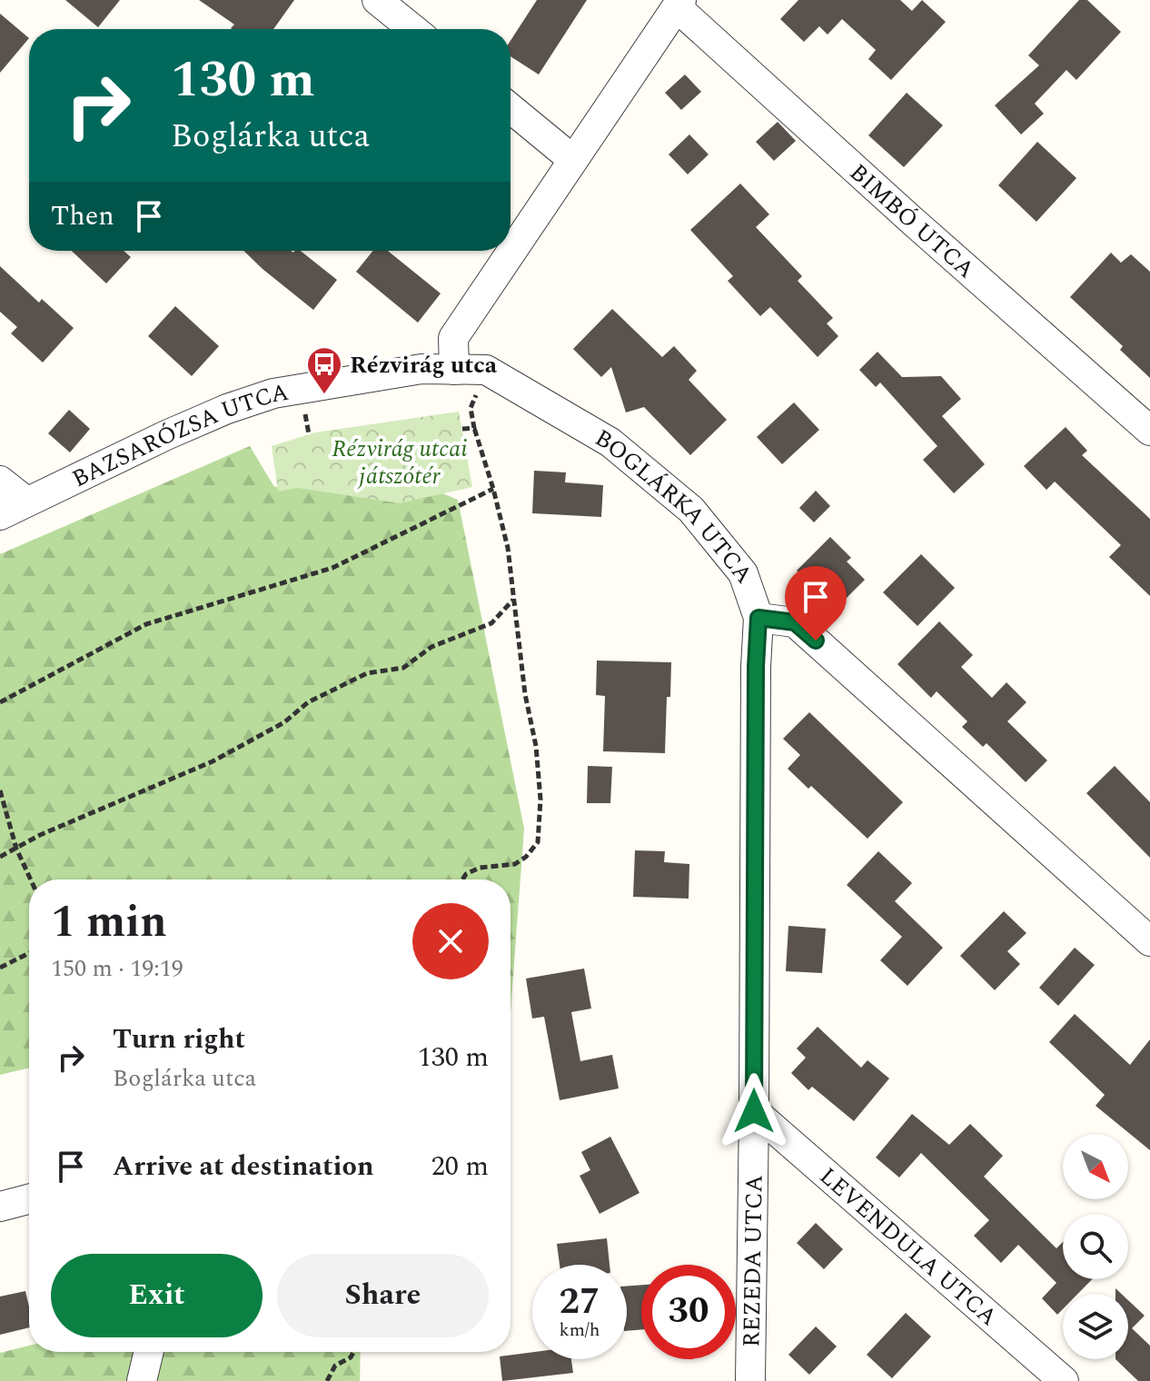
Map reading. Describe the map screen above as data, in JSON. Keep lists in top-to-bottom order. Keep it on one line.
{"streets":{"street":["BIMBÓ UTCA","BAZSARÓZSA UTCA","BOGLÁRKA UTCA","LEVENDULA UTCA","REZEDA UTCA"]},"crossings":[["BOGLÁRKA UTCA","REZEDA UTCA"],["LEVENDULA UTCA","REZEDA UTCA"]],"parks":["Rézvirág utcai játszótér"],"places":{"bus stop":["Rézvirág utca"]},"north":"bottom right","page":{"turn":["130 m","Boglárka utca"],"then":"Then","heading":["1 min","150 m · 19:19"],"list":[{"name":"Turn right","note":"Boglárka utca","value":"130 m"},{"name":"Arrive at destination","value":"20 m"}],"buttons":["Exit","Share"],"speed":"27 km/h","limit":"30"}}
